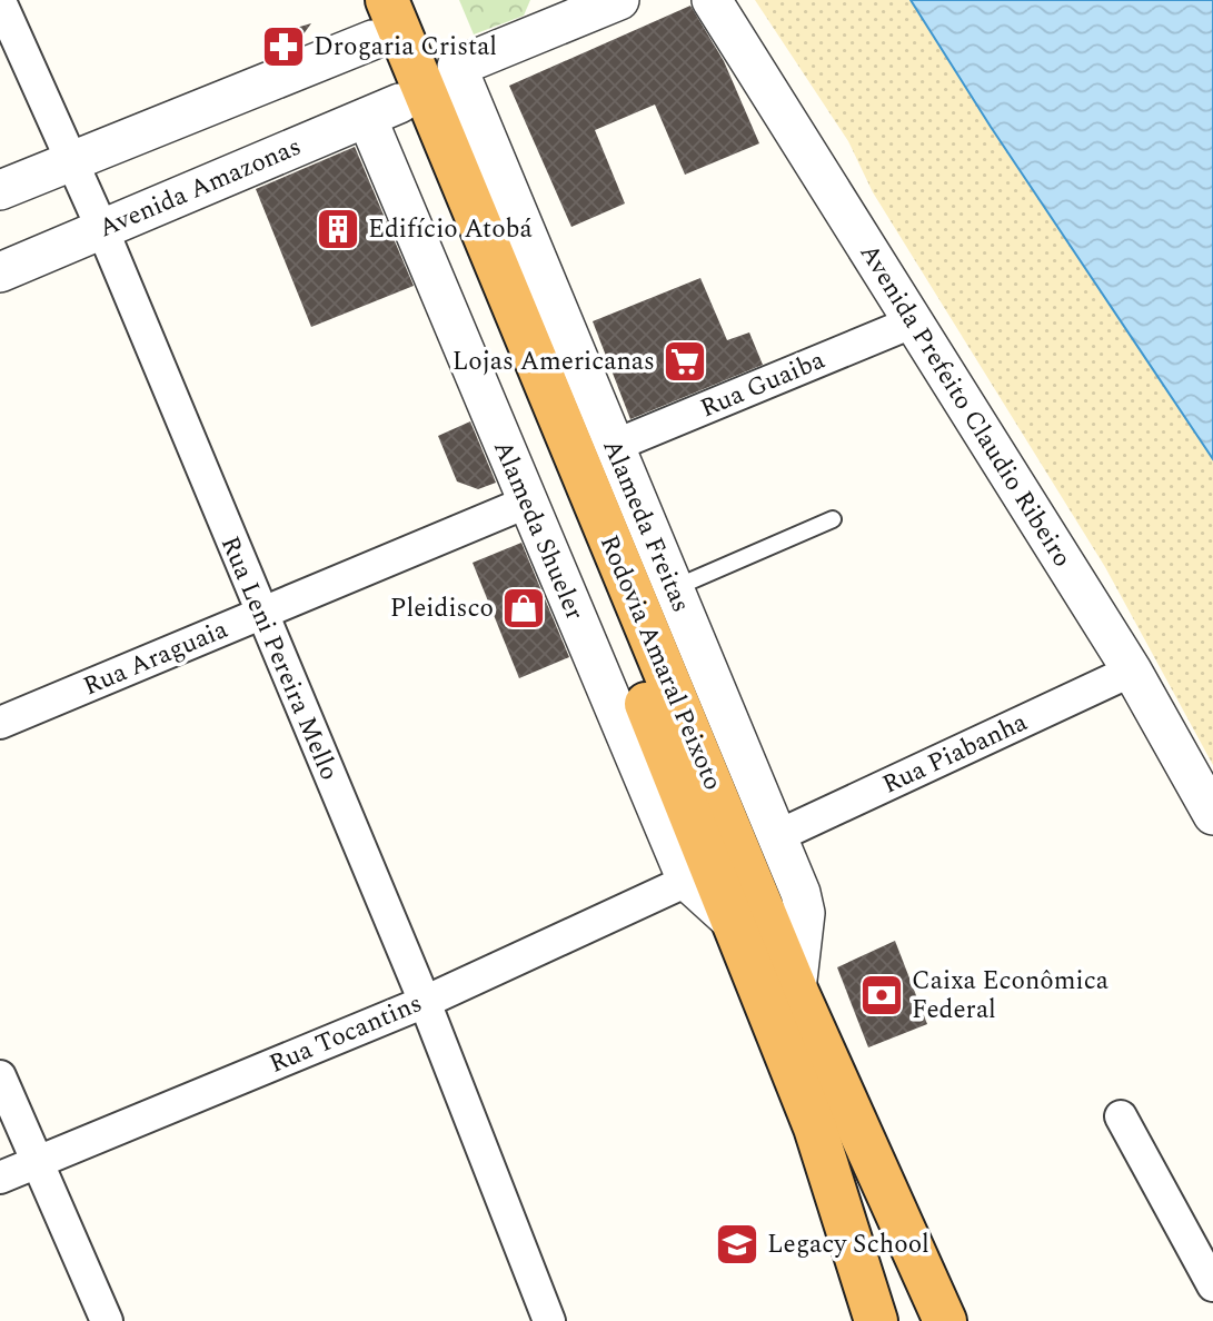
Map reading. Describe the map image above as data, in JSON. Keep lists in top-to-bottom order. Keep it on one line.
{"streets":{"highway":["Rodovia Amaral Peixoto"],"street":["Avenida Amazonas","Rua Guaiba","Avenida Prefeito Claudio Ribeiro","Alameda Freitas","Alameda Shueler","Rua Araguaia","Rua Leni Pereira Mello","Rua Piabanha","Rua Tocantins"]},"crossings":[["Avenida Amazonas","Alameda Shueler"],["Avenida Amazonas","Rua Leni Pereira Mello"],["Avenida Amazonas","Rodovia Amaral Peixoto"],["Rua Guaiba","Avenida Prefeito Claudio Ribeiro"],["Rua Guaiba","Alameda Freitas"],["Avenida Prefeito Claudio Ribeiro","Rua Piabanha"],["Alameda Freitas","Rodovia Amaral Peixoto"],["Alameda Freitas","Rua Piabanha"],["Alameda Shueler","Rua Araguaia"],["Alameda Shueler","Rodovia Amaral Peixoto"],["Alameda Shueler","Rua Tocantins"],["Rua Araguaia","Rua Leni Pereira Mello"],["Rua Leni Pereira Mello","Rua Tocantins"]],"places":{"pharmacy":["Drogaria Cristal"],"building":["Edifício Atobá"],"supermarket":["Lojas Americanas"],"shop":["Pleidisco"],"bank":["Caixa Econômica Federal"],"school or university":["Legacy School"]}}
